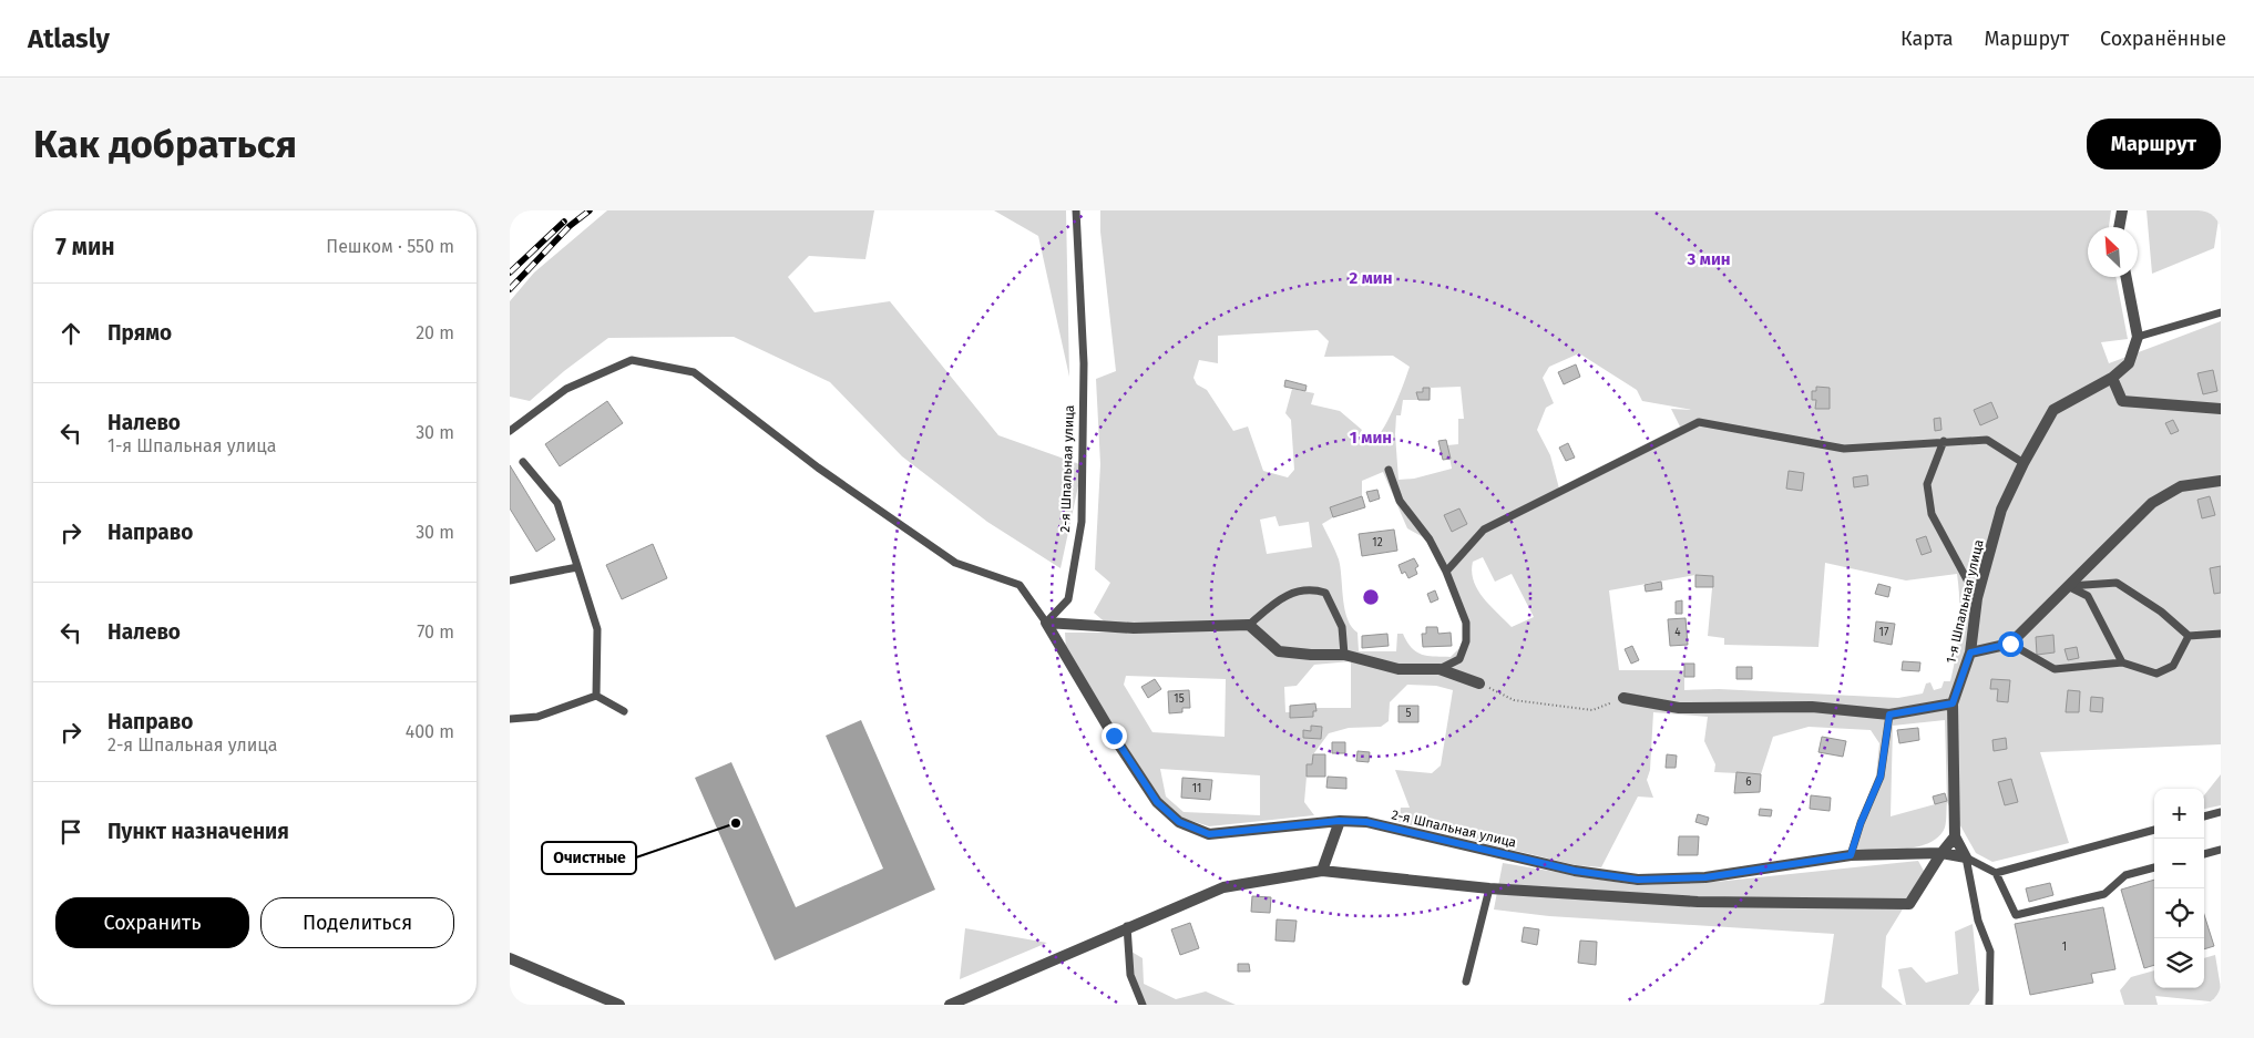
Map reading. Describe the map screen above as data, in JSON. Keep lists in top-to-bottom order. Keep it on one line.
{"streets":{"street":["2-я Шпальная улица","1-я Шпальная улица"]},"crossings":[["2-я Шпальная улица","1-я Шпальная улица"]],"places":["Очистные"],"house_numbers":["12","4","17","15","5","6","11","1"],"north":"top left","page":{"header":"Atlasly","nav":["Карта","Маршрут","Сохранённые"],"buttons":["Маршрут",["Сохранить","Поделиться"]],"title":"Как добраться","heading":["7 мин","Пешком · 550 m"],"list":[["Прямо","20 m"],["Налево","1-я Шпальная улица","30 m"],["Направо","30 m"],["Налево","70 m"],["Направо","2-я Шпальная улица","400 m"],"Пункт назначения"],"map_buttons":["+","−"]},"rings":["3 мин","2 мин","1 мин"]}
